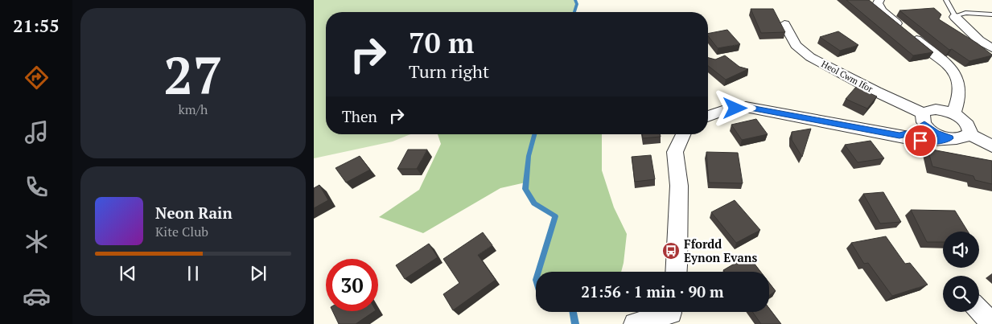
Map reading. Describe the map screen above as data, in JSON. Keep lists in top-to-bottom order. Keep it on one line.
{"streets":{"street":["Heol Cwm Ifor"]},"places":{"bus stop":["Ffordd Eynon Evans"]},"page":{"tabs":"21:55","tile":["27","km/h"],"turn":["70 m","Turn right"],"then":"Then","song":["Neon Rain","Kite Club"],"limit":"30","trip":"21:56 · 1 min · 90 m"}}
